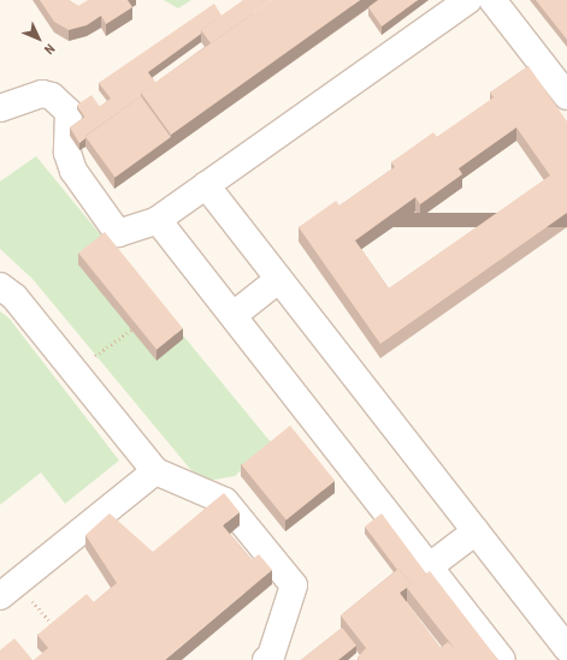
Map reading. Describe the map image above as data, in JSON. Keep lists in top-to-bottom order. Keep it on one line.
{"north":"bottom right"}
